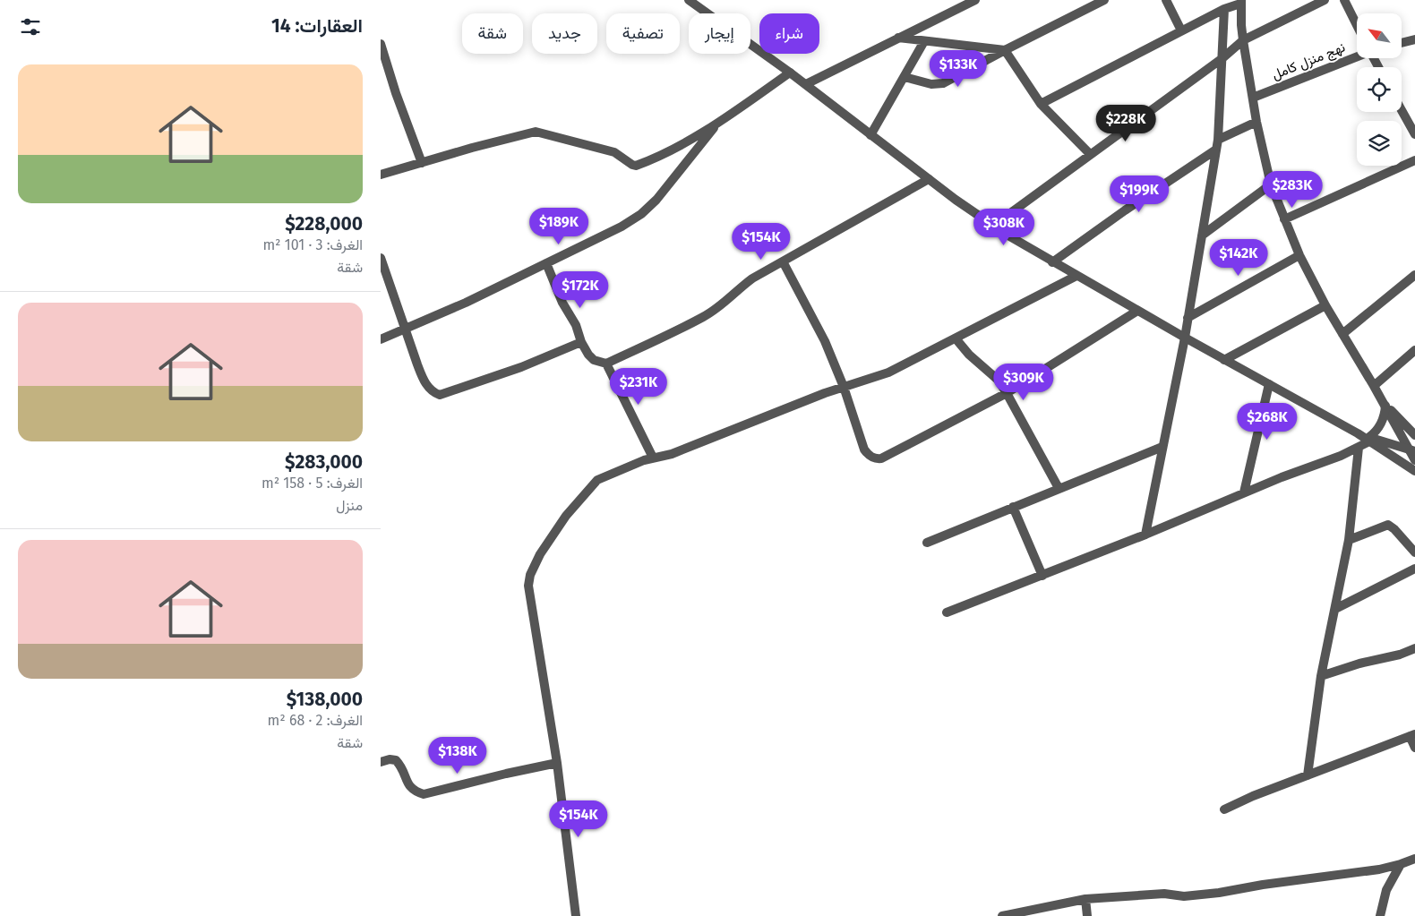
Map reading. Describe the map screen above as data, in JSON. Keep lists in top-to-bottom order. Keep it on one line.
{"streets":{"street":["نهج منزل كامل"]},"north":"top left","page":{"heading":"العقارات: 14","chip":["شراء","إيجار","تصفية","جديد","شقة"],"price":["$133K","$228K","$283K","$199K","$189K","$308K","$154K","$142K","$172K","$309K","$231K","$268K","$138K","$154K"],"list":[{"name":"$228,000","note":"الغرف: 3 · 101 m² · شقة"},{"name":"$283,000","note":"الغرف: 5 · 158 m² · منزل"},{"name":"$138,000","note":"الغرف: 2 · 68 m² · شقة"}]}}
